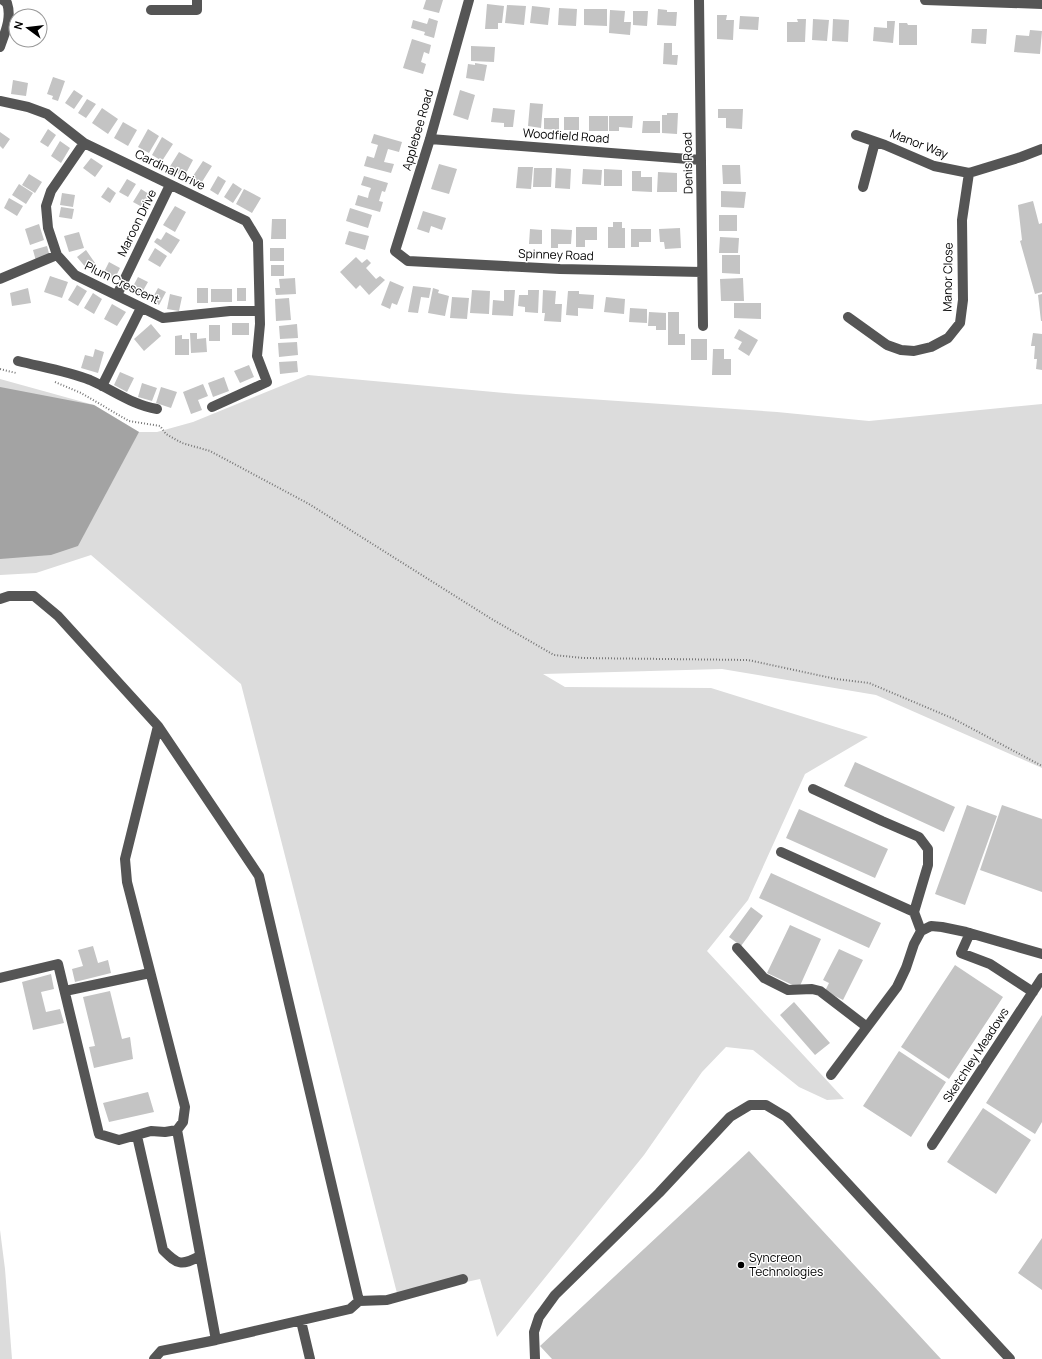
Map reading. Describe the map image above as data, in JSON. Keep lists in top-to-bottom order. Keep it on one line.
{"streets":{"street":["Applebee Road","Woodfield Road","Manor Way","Denis Road","Cardinal Drive","Maroon Drive","Spinney Road","Manor Close","Plum Crescent","Sketchley Meadows"]},"crossings":[["Applebee Road","Woodfield Road"],["Applebee Road","Spinney Road"],["Woodfield Road","Denis Road"],["Manor Way","Manor Close"],["Denis Road","Spinney Road"],["Cardinal Drive","Maroon Drive"],["Cardinal Drive","Plum Crescent"],["Maroon Drive","Plum Crescent"]],"places":["Syncreon Technologies"],"north":"left"}
